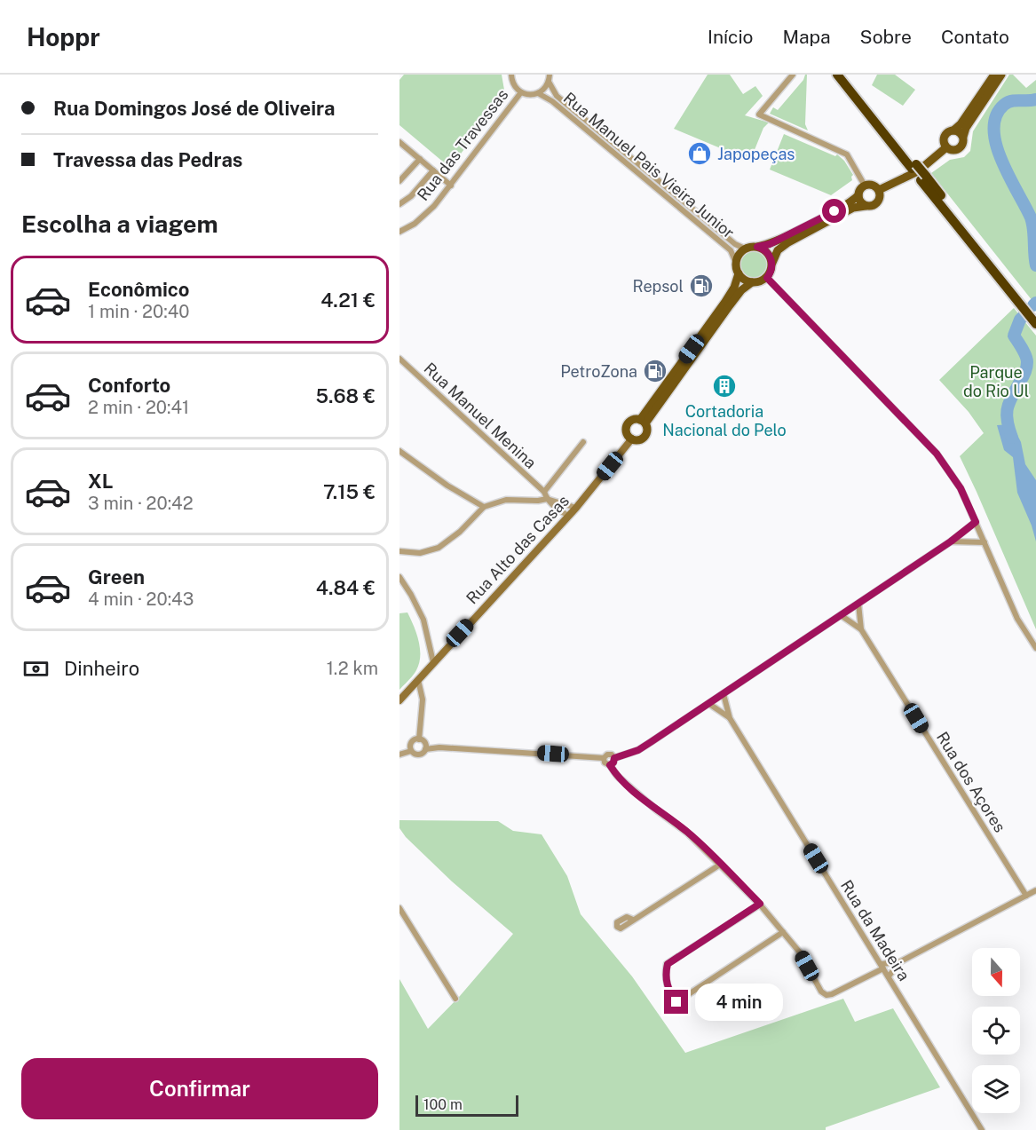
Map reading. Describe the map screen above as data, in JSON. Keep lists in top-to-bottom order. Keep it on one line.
{"streets":{"main road":["Rua Alto das Casas"],"street":["Rua das Travessas","Rua Manuel Pais Vieira Junior","Rua Manuel Menina","Rua dos Açores","Rua da Madeira"]},"crossings":[["Rua das Travessas","Rua Manuel Pais Vieira Junior"]],"parks":["Parque do Rio Ul"],"places":{"shop":["Japopeças"],"fuel station":["Repsol","PetroZona"],"building":["Cortadoria Nacional do Pelo"]},"scale_bar":"100 m","north":"bottom","page":{"header":"Hoppr","nav":["Início","Mapa","Sobre","Contato"],"banner":["Rua Domingos José de Oliveira","Travessa das Pedras"],"heading":"Escolha a viagem","list":[{"name":"Econômico","note":"1 min · 20:40","value":"4.21 €"},{"name":"Conforto","note":"2 min · 20:41","value":"5.68 €"},{"name":"XL","note":"3 min · 20:42","value":"7.15 €"},{"name":"Green","note":"4 min · 20:43","value":"4.84 €"}],"pay":["Dinheiro","1.2 km"],"bubble":"4 min","buttons":"Confirmar","scale":"100 m"}}
